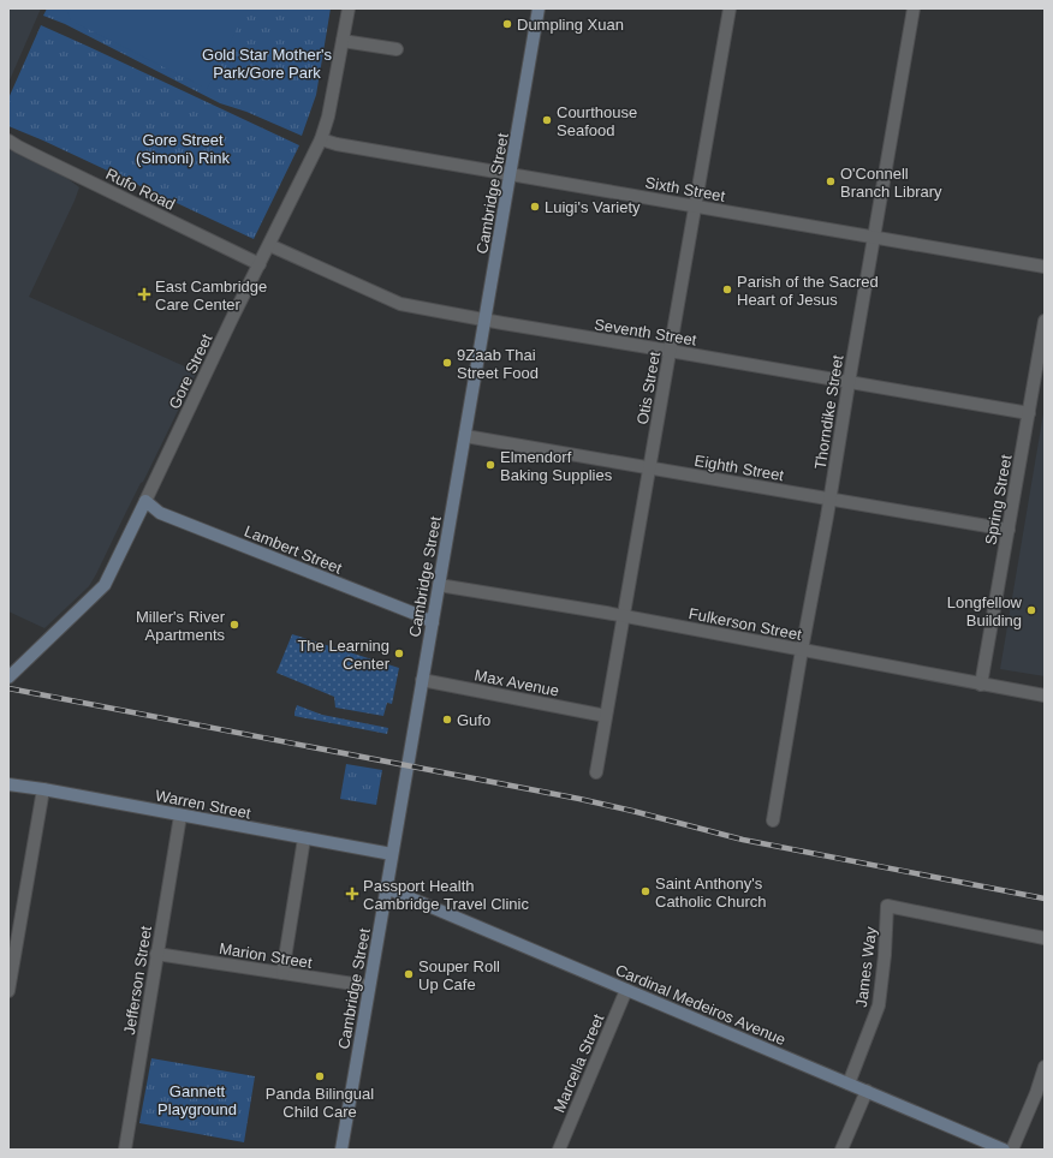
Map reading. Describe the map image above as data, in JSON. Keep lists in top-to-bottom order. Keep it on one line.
{"streets":{"main road":["Cambridge Street","Gore Street","Lambert Street","Warren Street","Cardinal Medeiros Avenue"],"street":["Rufo Road","Sixth Street","Seventh Street","Otis Street","Thorndike Street","Eighth Street","Spring Street","Fulkerson Street","Max Avenue","Marion Street","James Way","Jefferson Street","Marcella Street"]},"crossings":[["Rufo Road","Gore Street"],["Sixth Street","Cambridge Street"],["Sixth Street","Gore Street"],["Sixth Street","Otis Street"],["Sixth Street","Thorndike Street"],["Cambridge Street","Seventh Street"],["Cambridge Street","Eighth Street"],["Cambridge Street","Lambert Street"],["Cambridge Street","Fulkerson Street"],["Cambridge Street","Max Avenue"],["Cambridge Street","Warren Street"],["Cambridge Street","Marion Street"],["Cambridge Street","Cardinal Medeiros Avenue"],["Seventh Street","Gore Street"],["Seventh Street","Otis Street"],["Seventh Street","Thorndike Street"],["Seventh Street","Spring Street"],["Gore Street","Lambert Street"],["Otis Street","Eighth Street"],["Otis Street","Fulkerson Street"],["Otis Street","Max Avenue"],["Thorndike Street","Eighth Street"],["Thorndike Street","Fulkerson Street"],["Eighth Street","Spring Street"],["Spring Street","Fulkerson Street"],["Warren Street","Jefferson Street"],["Marion Street","Jefferson Street"],["James Way","Cardinal Medeiros Avenue"],["Cardinal Medeiros Avenue","Marcella Street"]],"parks":["Gold Star Mother's Park/Gore Park","Gore Street (Simoni) Rink","Gannett Playground"],"places":{"other":["Dumpling Xuan","Courthouse Seafood","O'Connell Branch Library","Luigi's Variety","Parish of the Sacred Heart of Jesus","9Zaab Thai Street Food","Elmendorf Baking Supplies","Longfellow Building","Miller's River Apartments","The Learning Center","Gufo","Saint Anthony's Catholic Church","Souper Roll Up Cafe","Panda Bilingual Child Care"],"health":["East Cambridge Care Center","Passport Health Cambridge Travel Clinic"]}}
